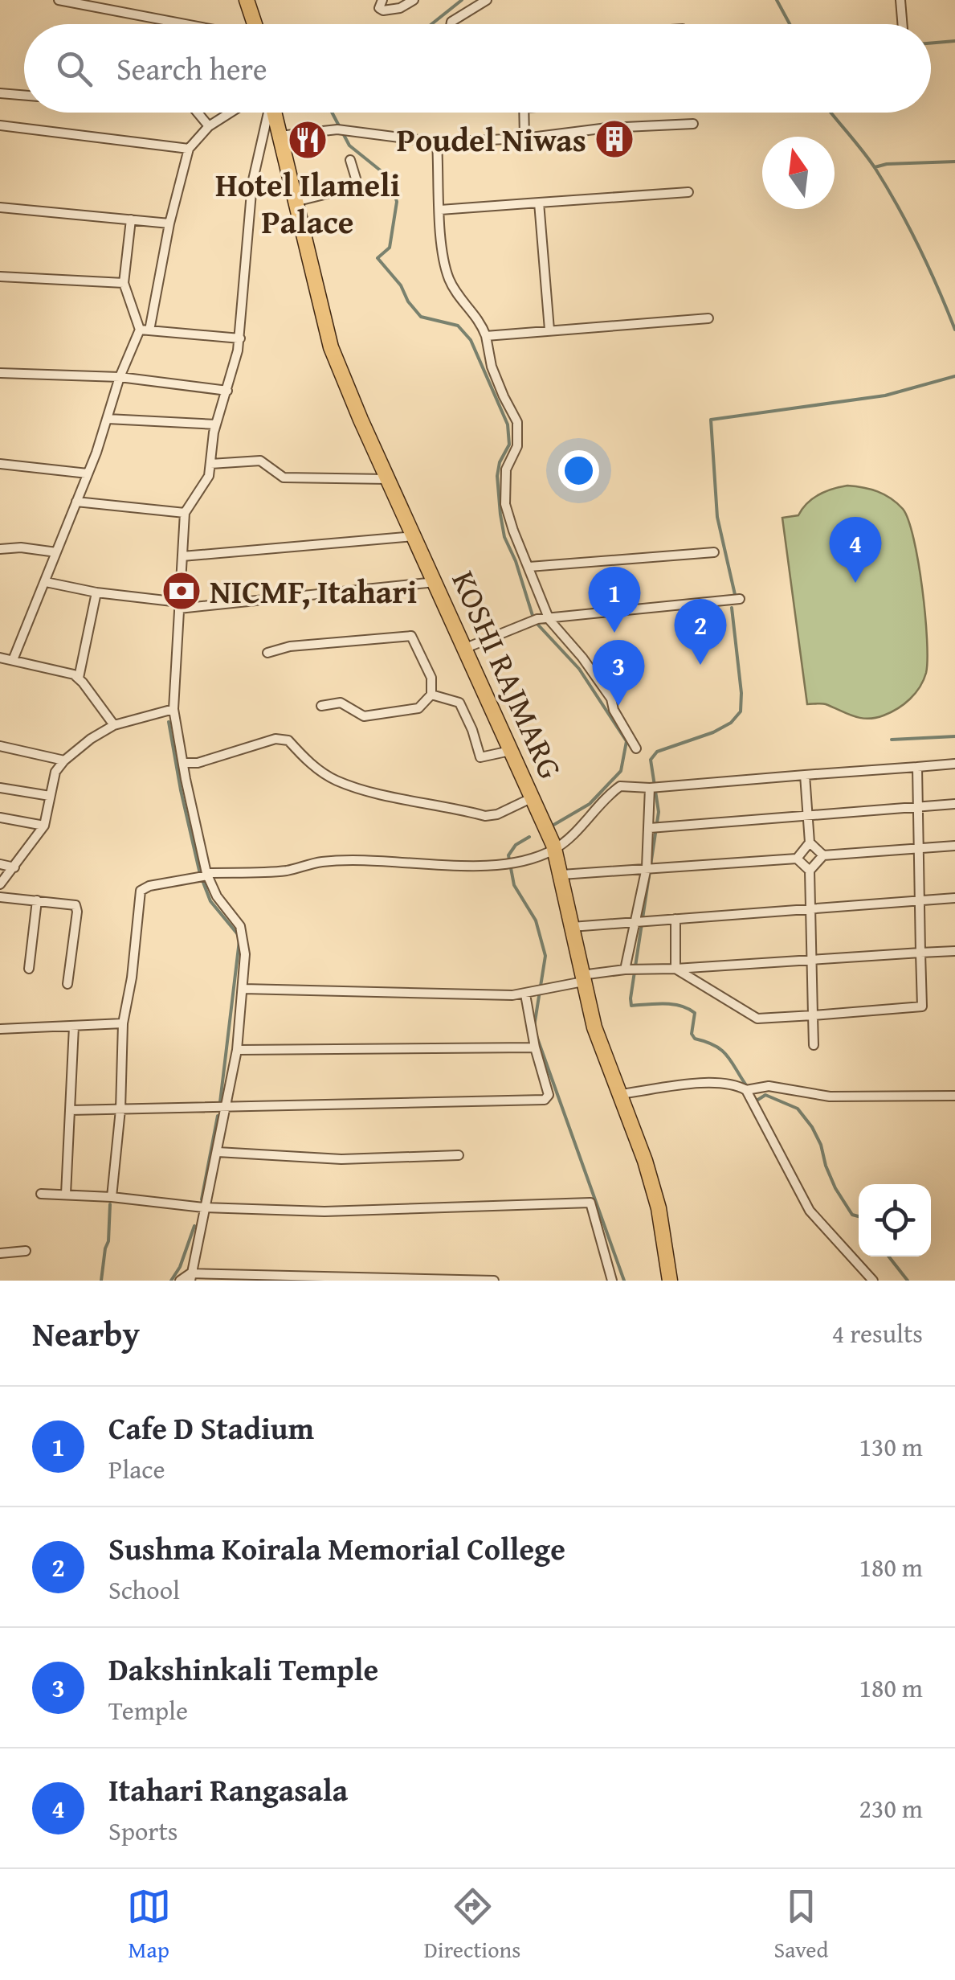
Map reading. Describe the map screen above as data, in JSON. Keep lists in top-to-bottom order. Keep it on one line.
{"streets":{"main road":["KOSHI RAJMARG"]},"places":{"building":["Poudel Niwas"],"restaurant":["Hotel Ilameli Palace"],"bank":["NICMF, Itahari"]},"north":"top","page":{"search":"Search here","pins":["4","1","2","3"],"heading":["Nearby","4 results"],"list":[{"mark":"1","name":"Cafe D Stadium","note":"Place","value":"130 m"},{"mark":"2","name":"Sushma Koirala Memorial College","note":"School","value":"180 m"},{"mark":"3","name":"Dakshinkali Temple","note":"Temple","value":"180 m"},{"mark":"4","name":"Itahari Rangasala","note":"Sports","value":"230 m"}],"nav":["Map","Directions","Saved"]}}
